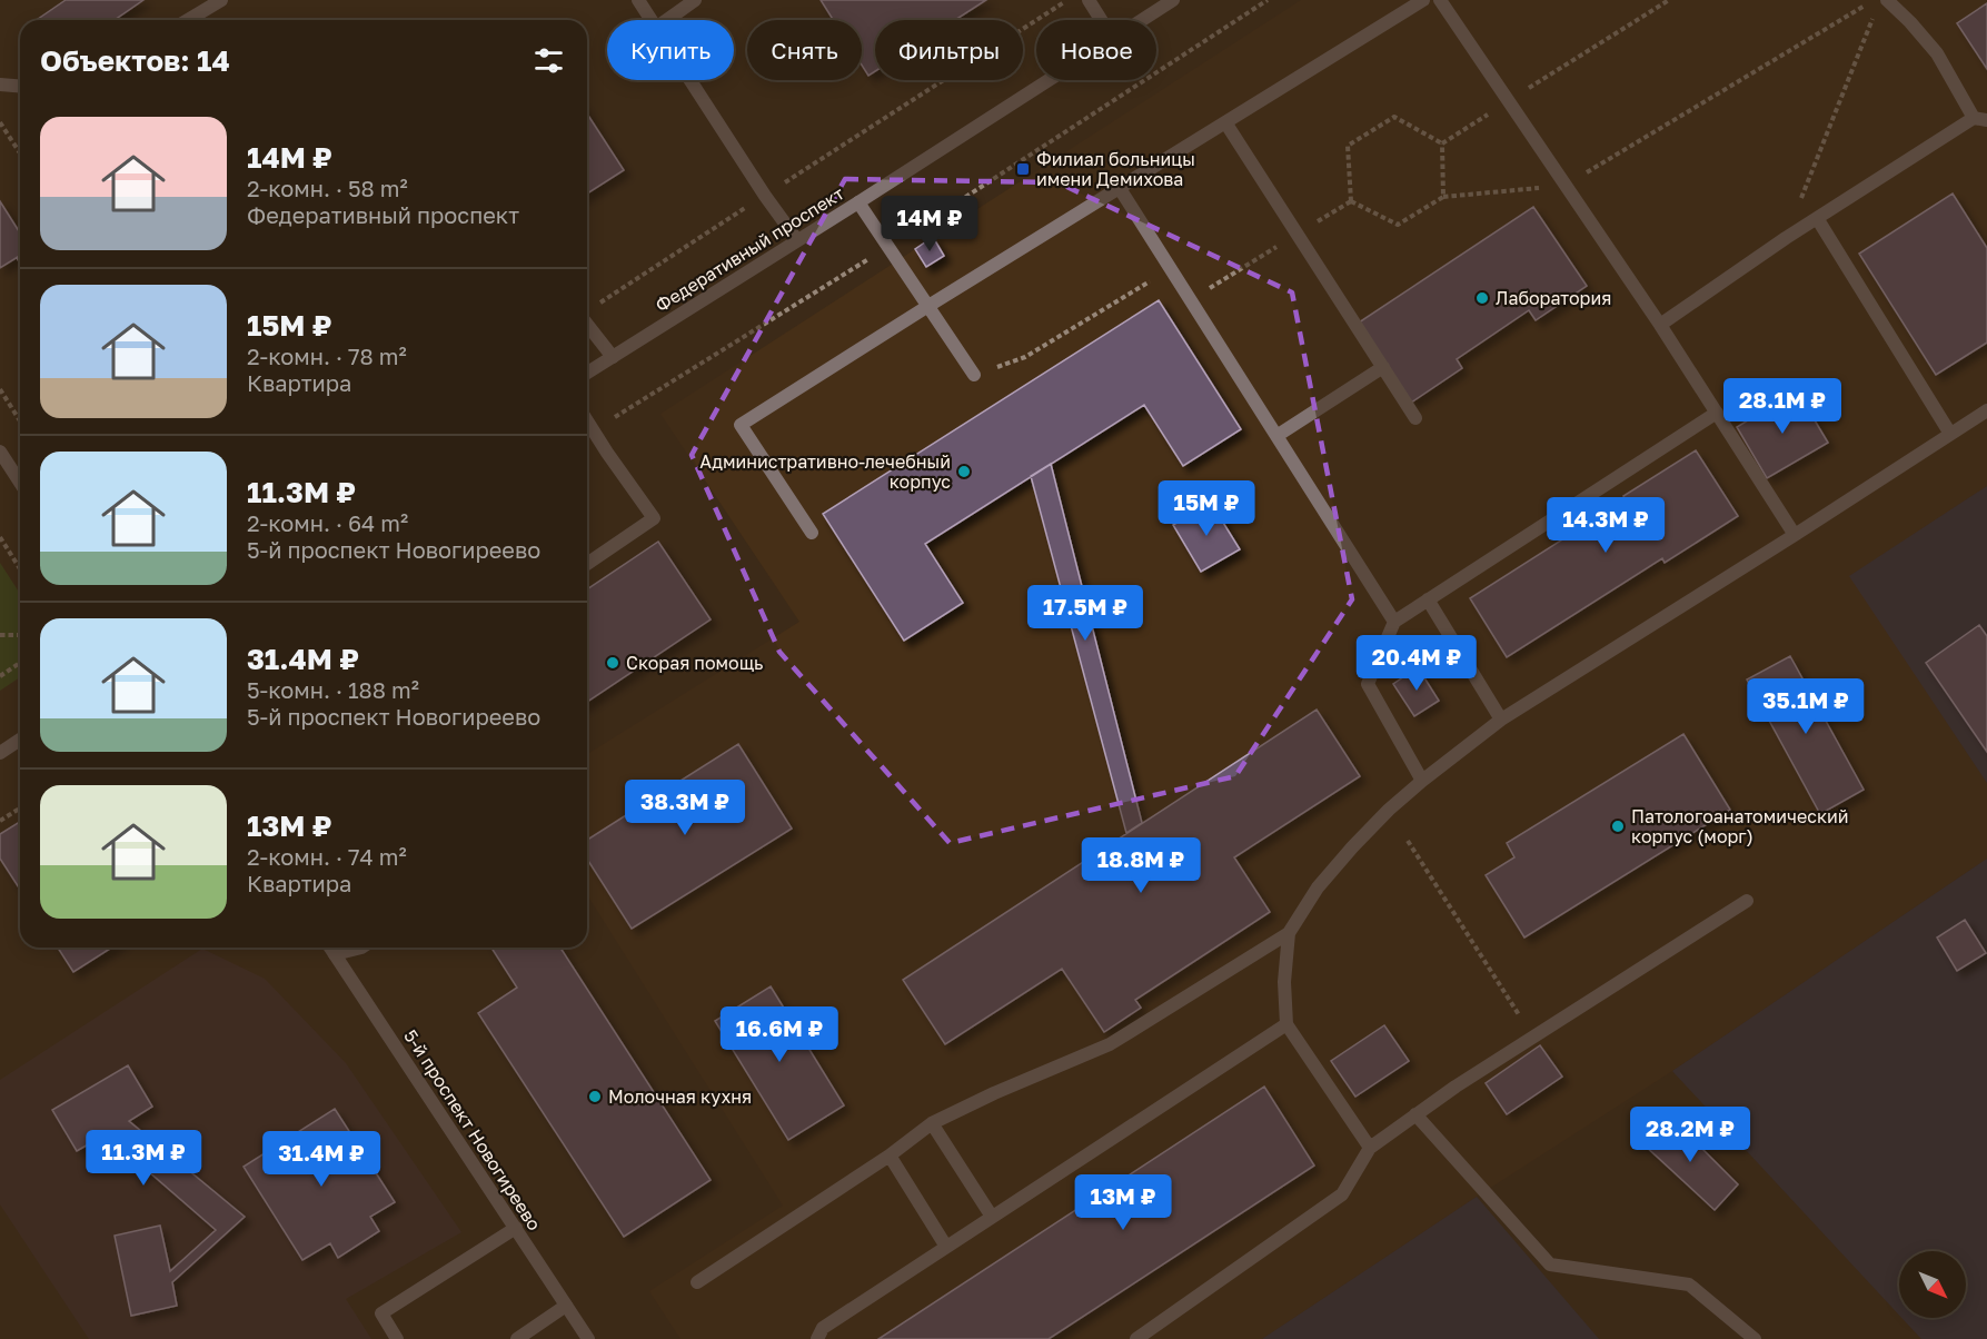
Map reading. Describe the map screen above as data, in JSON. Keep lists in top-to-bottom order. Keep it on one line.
{"streets":{"street":["Федеративный проспект","5-й проспект Новогиреево"]},"places":{"transit":["Филиал больницы имени Демихова"],"other":["Лаборатория","Административно-лечебный корпус","Скорая помощь","Патологоанатомический корпус (морг)","Молочная кухня"]},"north":"bottom right","page":{"chip":["Купить","Снять","Фильтры","Новое"],"heading":"Объектов: 14","list":[{"name":"14M ₽","note":"2-комн. · 58 m² · Федеративный проспект"},{"name":"15M ₽","note":"2-комн. · 78 m² · Квартира"},{"name":"11.3M ₽","note":"2-комн. · 64 m² · 5-й проспект Новогиреево"},{"name":"31.4M ₽","note":"5-комн. · 188 m² · 5-й проспект Новогиреево"},{"name":"13M ₽","note":"2-комн. · 74 m² · Квартира"}],"price":["14M ₽","28.1M ₽","15M ₽","14.3M ₽","17.5M ₽","20.4M ₽","35.1M ₽","38.3M ₽","18.8M ₽","16.6M ₽","28.2M ₽","11.3M ₽","31.4M ₽","13M ₽"]}}
